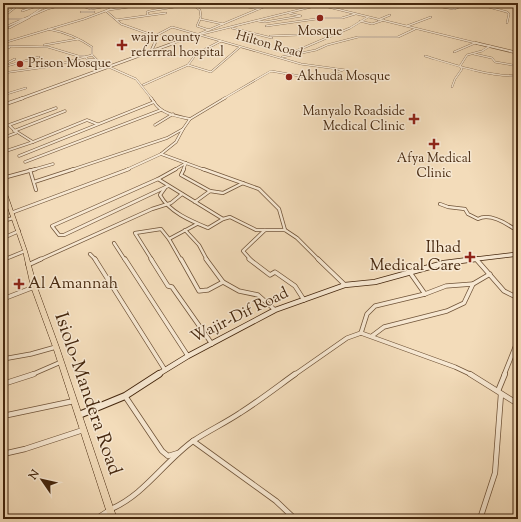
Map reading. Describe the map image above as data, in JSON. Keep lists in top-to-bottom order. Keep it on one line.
{"streets":{"highway":["Isiolo-Mandera Road"],"main road":["Wajir-Dif Road"],"street":["Hilton Road"]},"crossings":[["Wajir-Dif Road","Isiolo-Mandera Road"]],"places":{"other":["Mosque","Prison Mosque","Akhuda Mosque"],"health":["wajir county referrral hospital","Manyalo Roadside Medical Clinic","Afya Medical Clinic","Ilhad Medical Care","Al Amannah"]},"north":"top left"}
